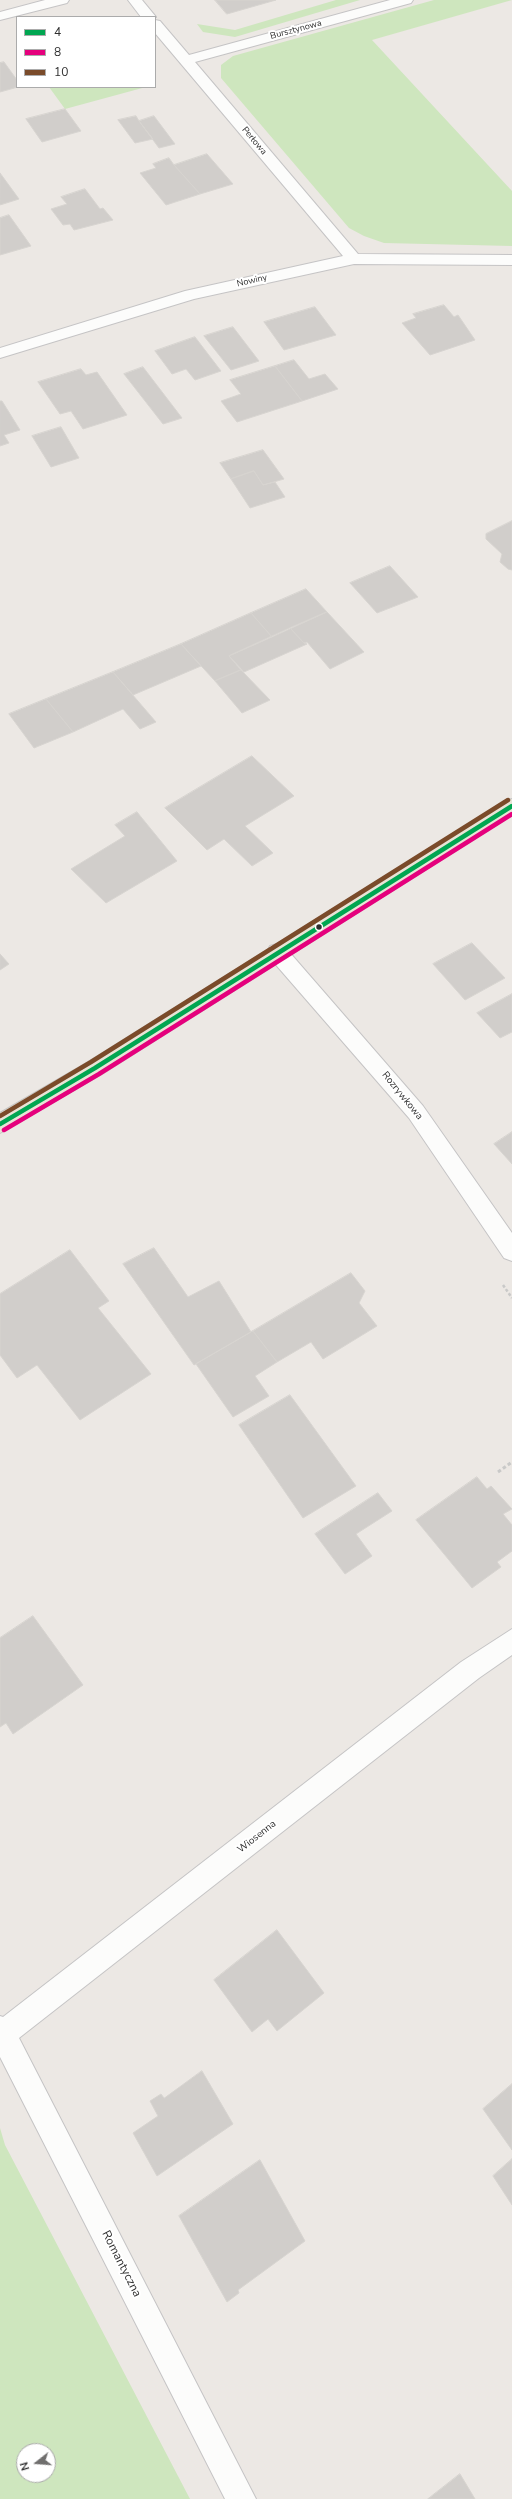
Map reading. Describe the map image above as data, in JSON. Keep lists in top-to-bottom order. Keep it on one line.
{"streets":{"street":["Bursztynowa","Perłowa","Nowiny","Rozrywkowa","Wiosenna","Romantyczna"]},"crossings":[["Bursztynowa","Perłowa"],["Perłowa","Nowiny"],["Wiosenna","Romantyczna"]],"lines":["transit line 10","transit line 4","transit line 8"],"legend":["4","8","10"],"north":"left"}
